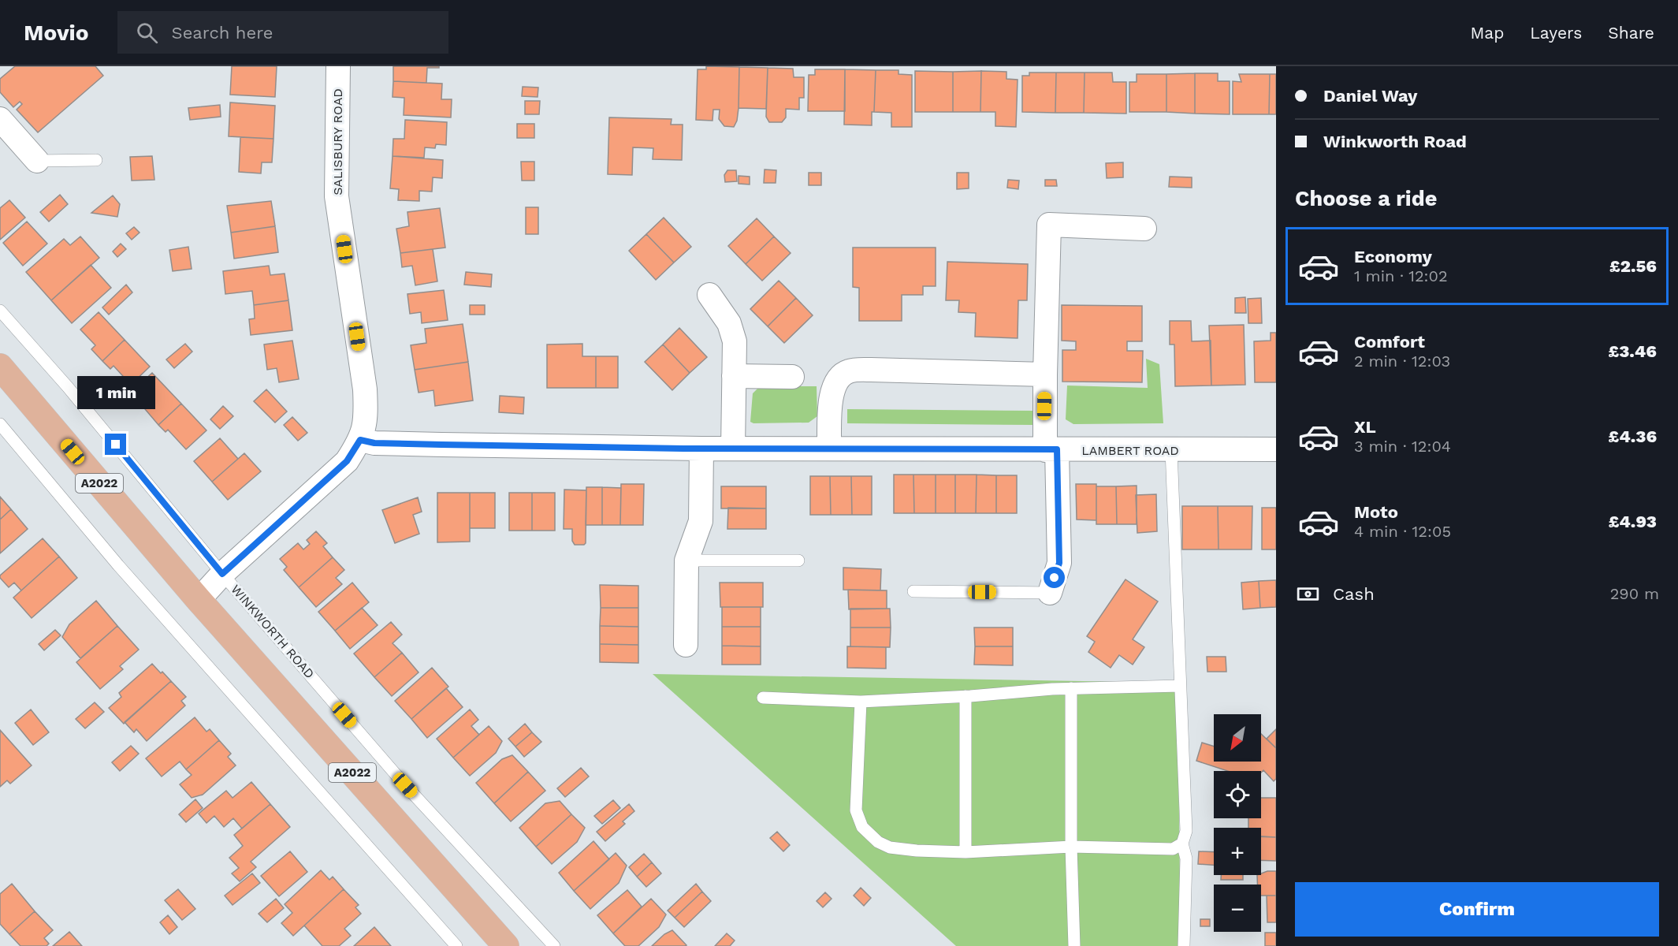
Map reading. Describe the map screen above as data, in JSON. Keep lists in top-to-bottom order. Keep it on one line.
{"streets":{"main road":["A2022"],"street":["SALISBURY ROAD","LAMBERT ROAD"],"lane":["WINKWORTH ROAD"]},"crossings":[["SALISBURY ROAD","LAMBERT ROAD"],["SALISBURY ROAD","A2022"],["SALISBURY ROAD","WINKWORTH ROAD"]],"north":"bottom left","page":{"header":"Movio","search":"Search here","nav":["Map","Layers","Share"],"banner":["Daniel Way","Winkworth Road"],"heading":"Choose a ride","list":[{"name":"Economy","note":"1 min · 12:02","value":"£2.56"},{"name":"Comfort","note":"2 min · 12:03","value":"£3.46"},{"name":"XL","note":"3 min · 12:04","value":"£4.36"},{"name":"Moto","note":"4 min · 12:05","value":"£4.93"}],"bubble":"1 min","pay":["Cash","290 m"],"map_buttons":["+","−"],"buttons":"Confirm"}}
